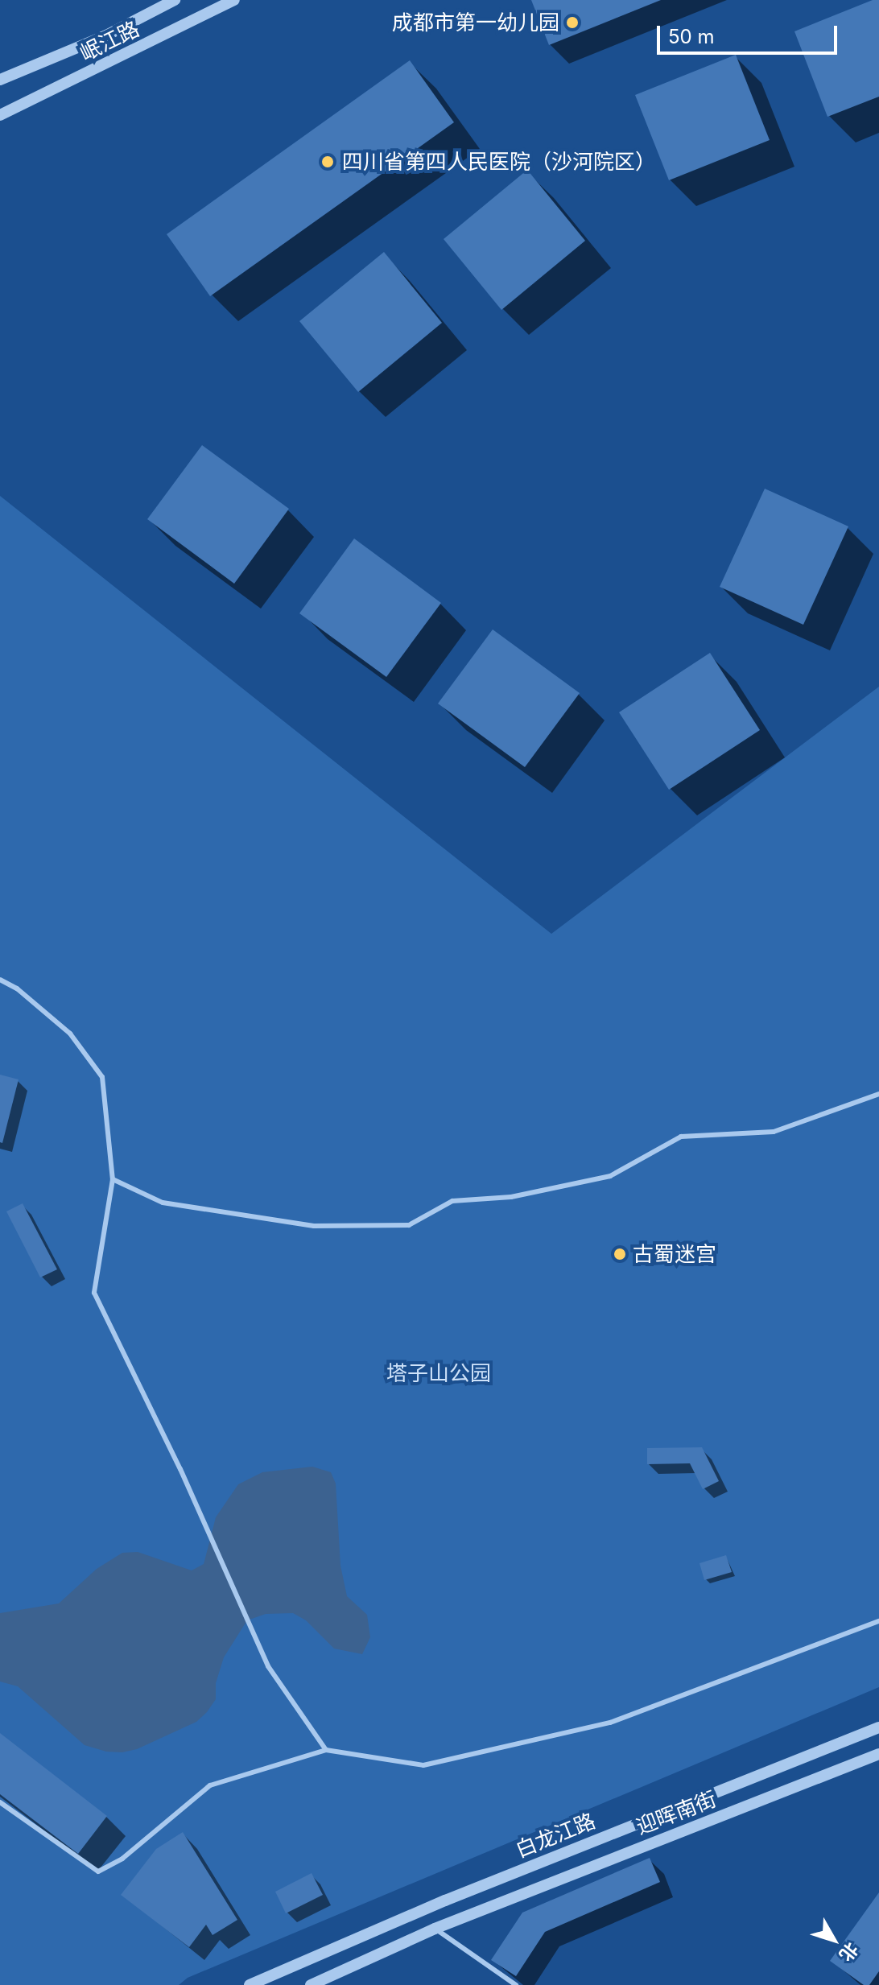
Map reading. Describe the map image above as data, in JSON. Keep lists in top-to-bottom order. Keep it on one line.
{"streets":{"street":["岷江路","迎晖南街","白龙江路"]},"parks":["塔子山公园"],"places":["成都市第一幼儿园","四川省第四人民医院（沙河院区）","古蜀迷宫"],"scale_bar":"50 m","north":"bottom right"}
